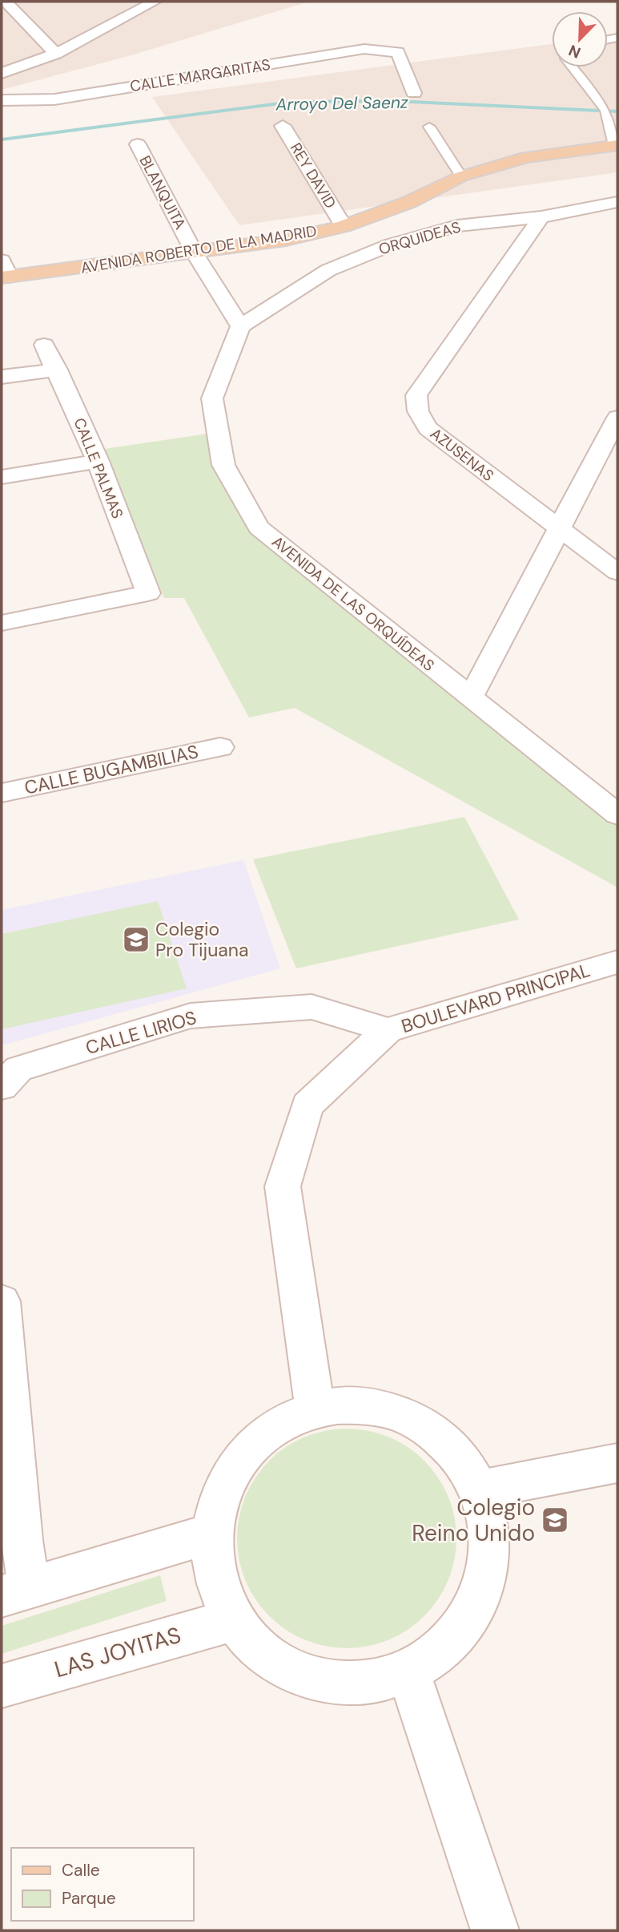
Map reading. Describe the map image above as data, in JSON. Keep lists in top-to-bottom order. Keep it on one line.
{"streets":{"main road":["AVENIDA ROBERTO DE LA MADRID"],"street":["CALLE MARGARITAS","REY DAVID","BLANQUITA","ORQUIDEAS","AZUSENAS","CALLE PALMAS","AVENIDA DE LAS ORQUÍDEAS","CALLE BUGAMBILIAS","BOULEVARD PRINCIPAL","CALLE LIRIOS","LAS JOYITAS"]},"crossings":[["REY DAVID","AVENIDA ROBERTO DE LA MADRID"],["BLANQUITA","ORQUIDEAS"],["BLANQUITA","AVENIDA ROBERTO DE LA MADRID"],["BLANQUITA","AVENIDA DE LAS ORQUÍDEAS"],["ORQUIDEAS","AZUSENAS"],["ORQUIDEAS","AVENIDA DE LAS ORQUÍDEAS"],["BOULEVARD PRINCIPAL","CALLE LIRIOS"]],"water":["Arroyo Del Saenz"],"places":{"school or university":["Colegio Pro Tijuana","Colegio Reino Unido"]},"legend":["Calle","Parque"],"north":"bottom left"}
